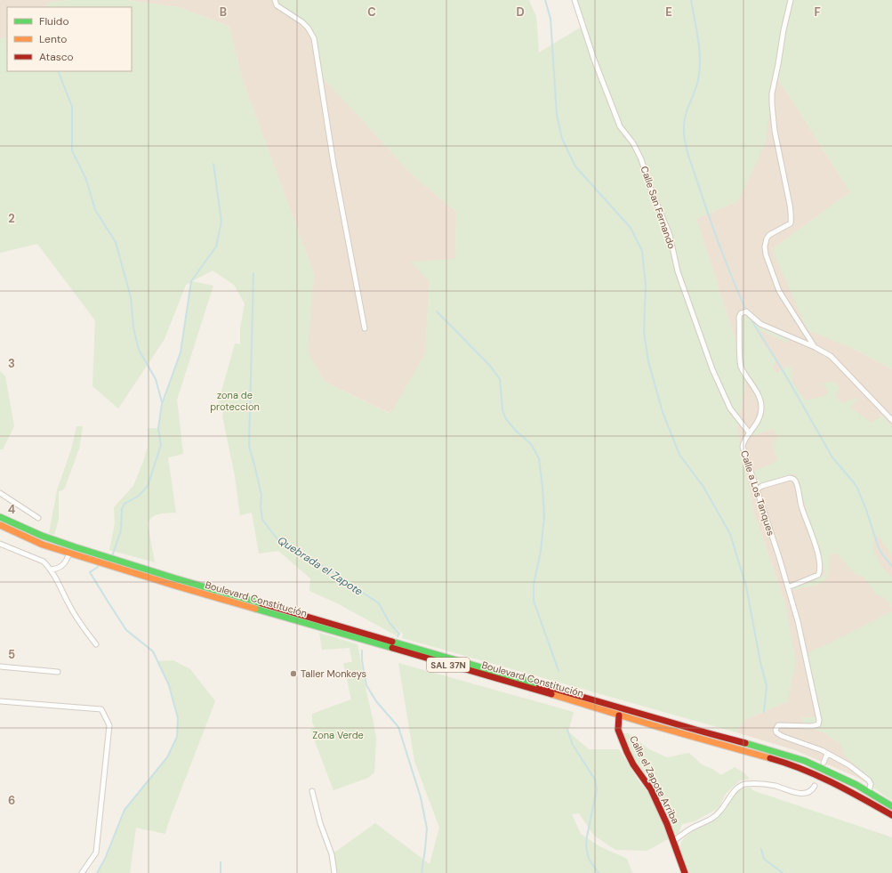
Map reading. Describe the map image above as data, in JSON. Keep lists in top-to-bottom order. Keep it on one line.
{"streets":{"main road":["Boulevard Constitución","SAL 37N","Calle el Zapote Arriba"],"street":["Calle San Fernando","Calle a Los Tanques"]},"crossings":[["Calle San Fernando","Calle a Los Tanques"],["Boulevard Constitución","Calle el Zapote Arriba"]],"water":["Quebrada el Zapote"],"parks":["zona de proteccion","Zona Verde"],"places":["Taller Monkeys"],"legend":["Fluido","Lento","Atasco"],"grid":{"columns":["B","C","D","E","F"],"rows":["2","3","4","5","6"]}}
